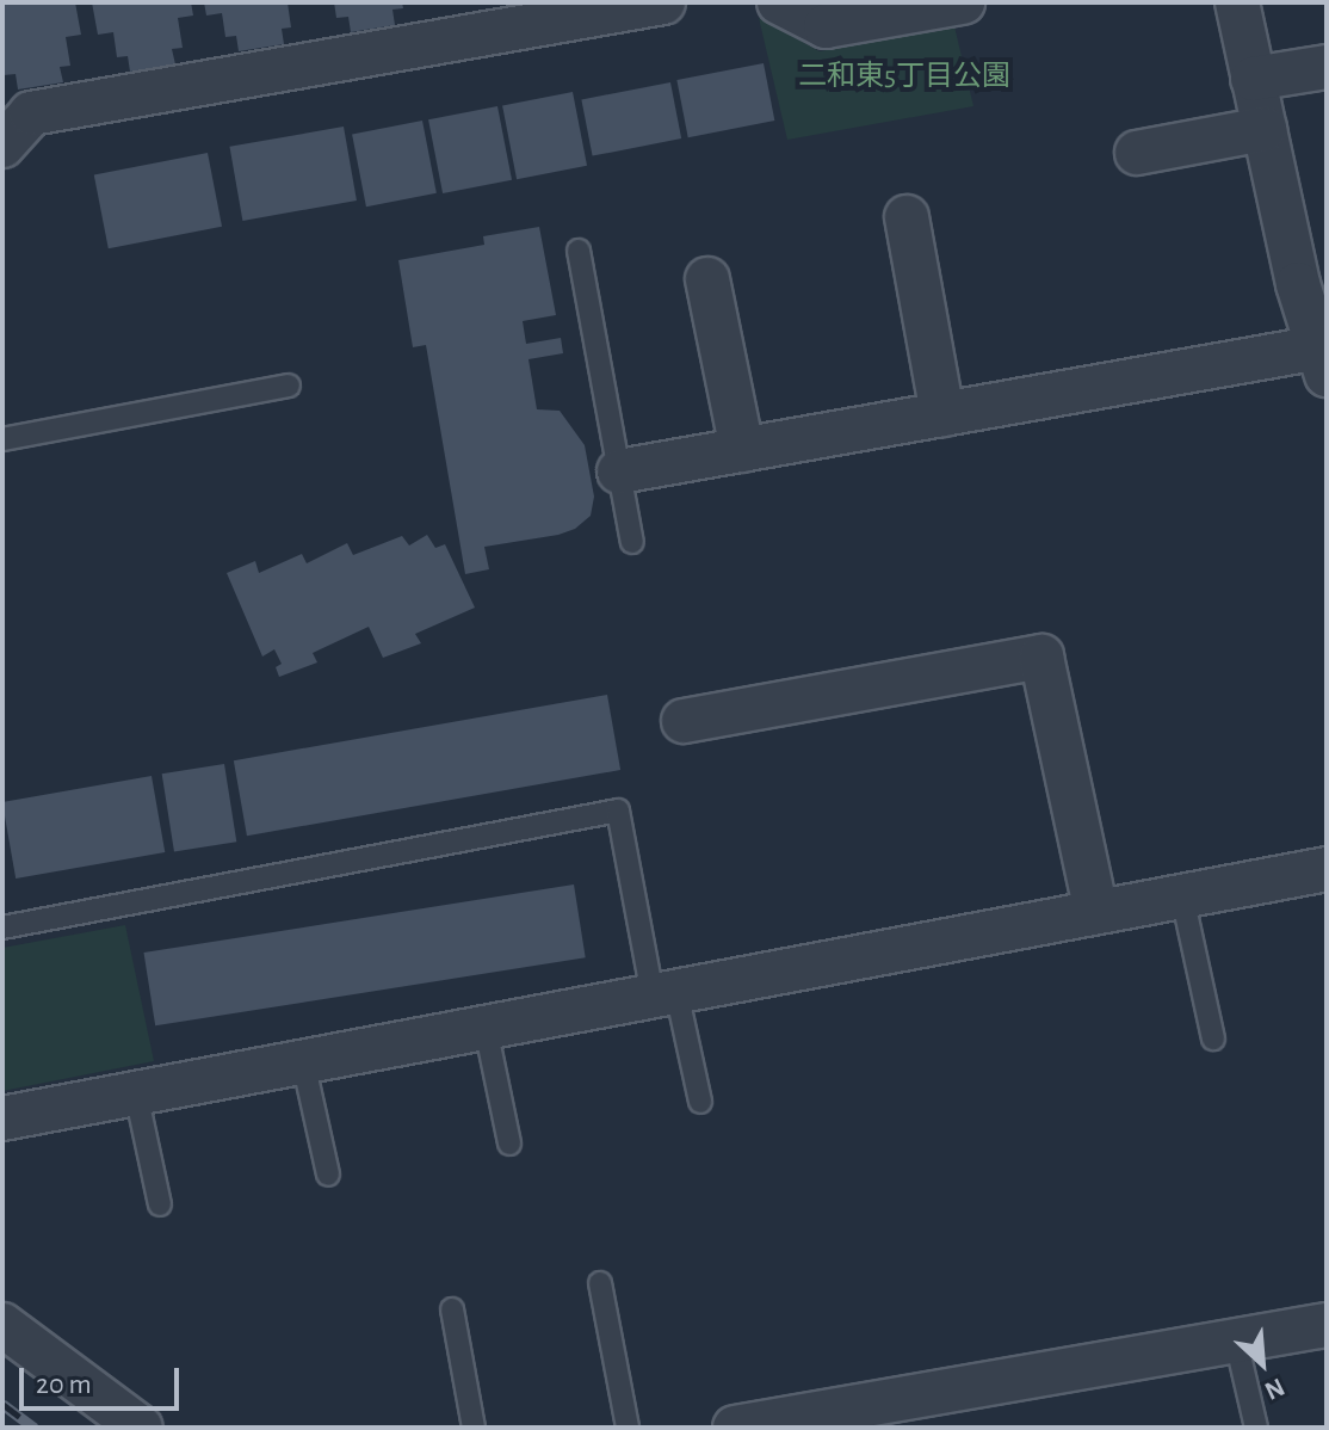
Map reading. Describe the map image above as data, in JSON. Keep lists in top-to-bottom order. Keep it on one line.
{"parks":["二和東5丁目公園"],"scale_bar":"20 m","north":"bottom right"}
